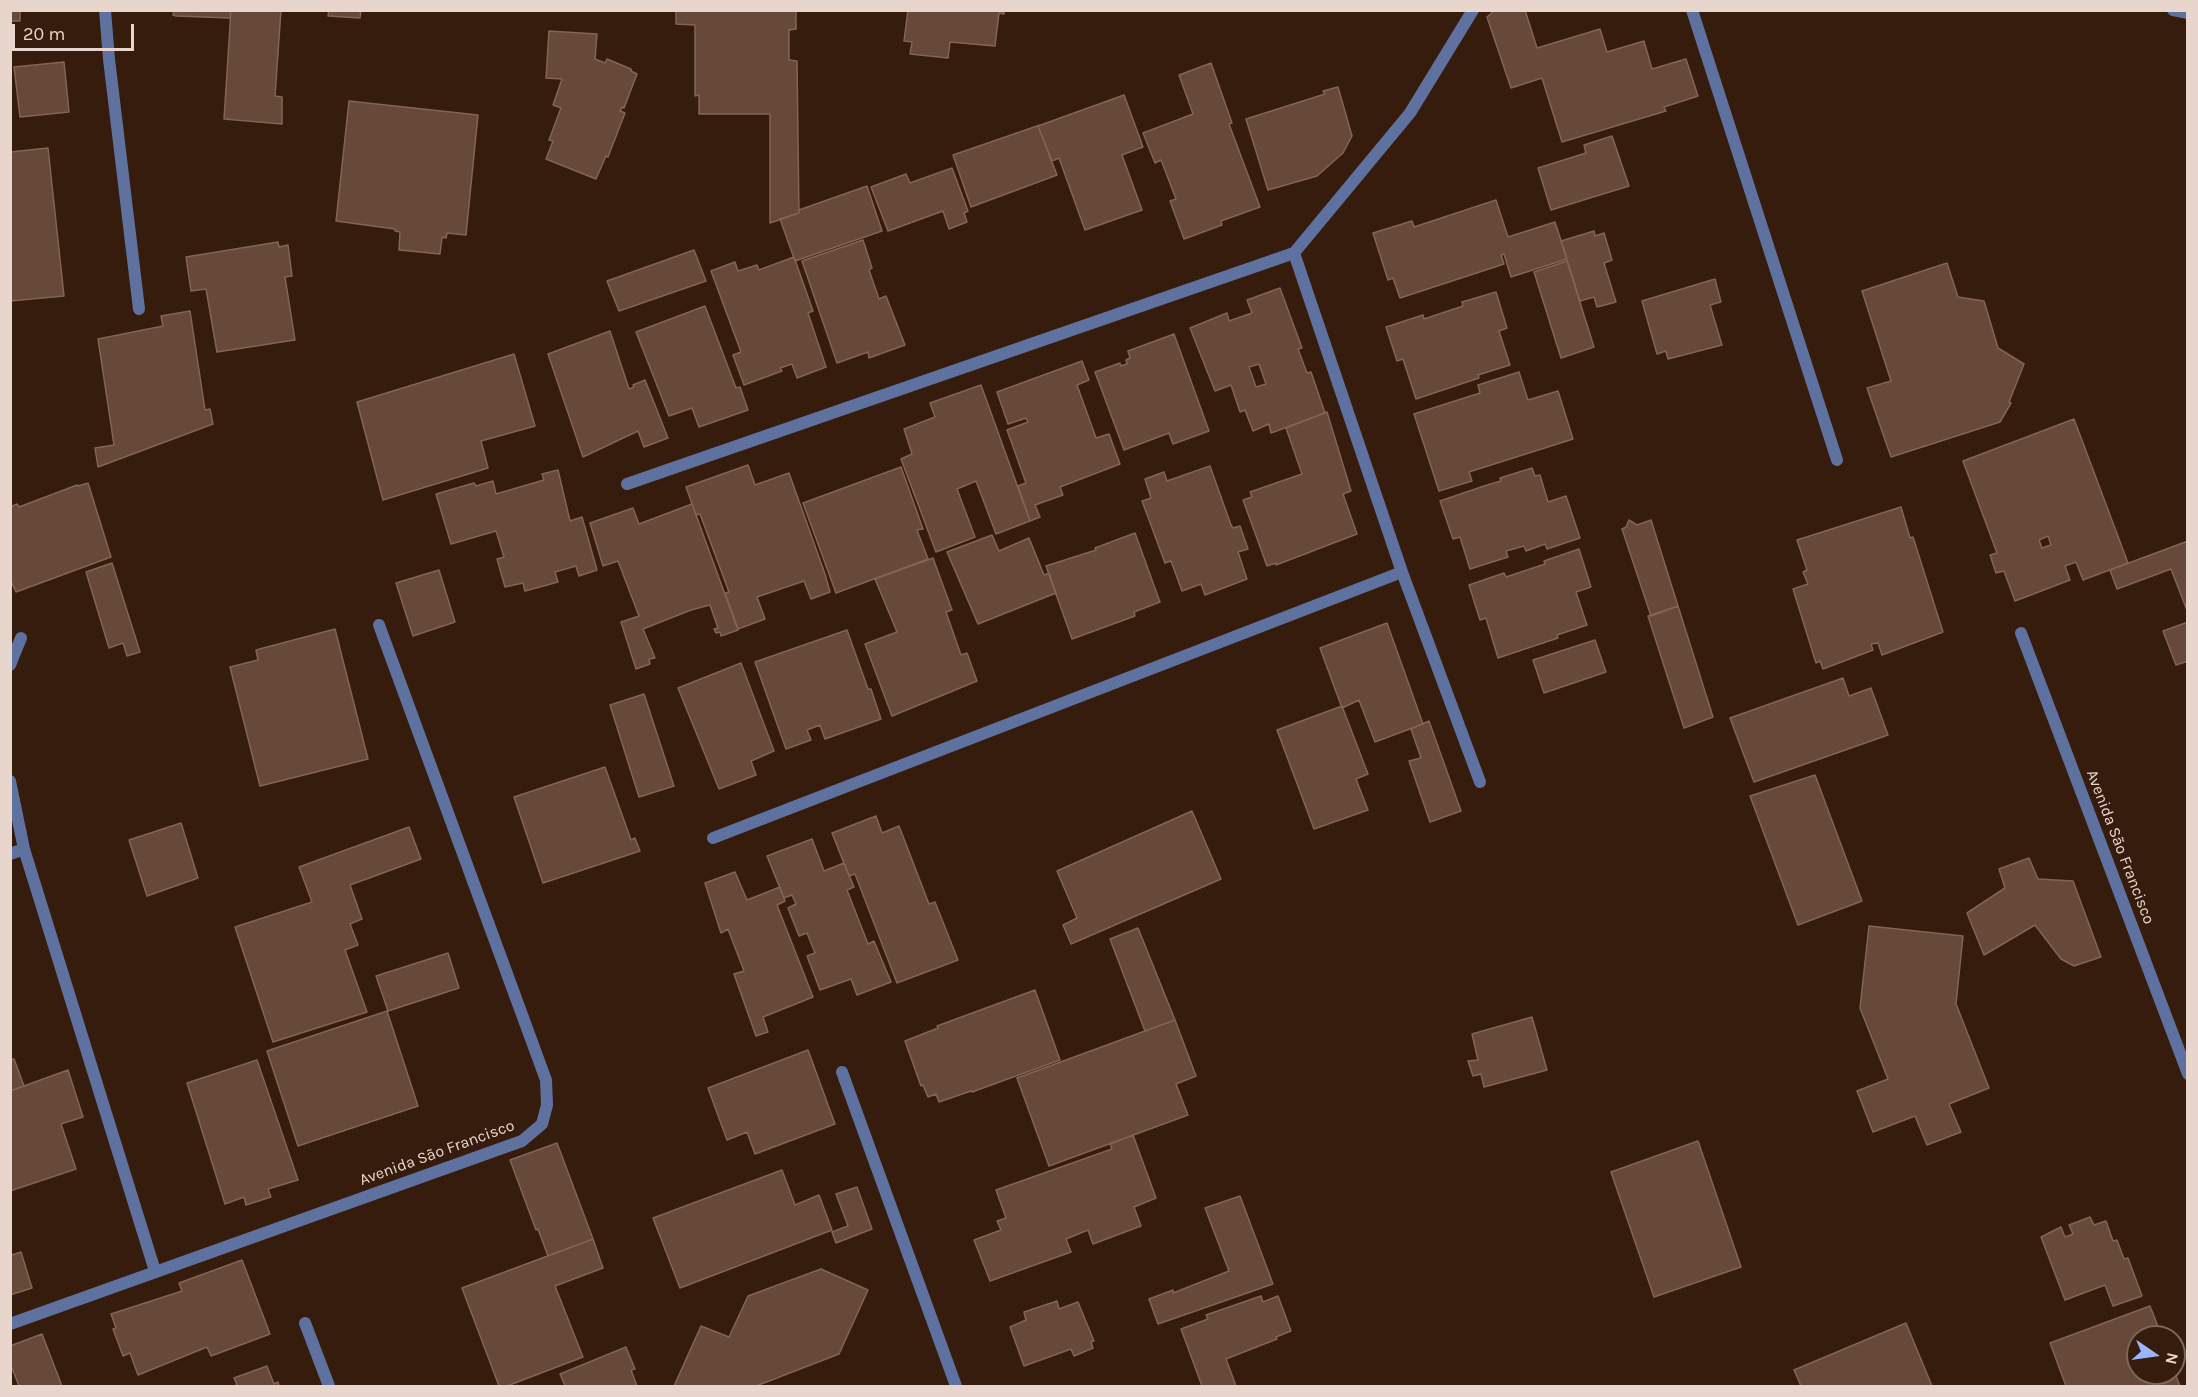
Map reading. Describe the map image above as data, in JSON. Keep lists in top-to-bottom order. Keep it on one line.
{"streets":{"street":["Avenida São Francisco"]},"scale_bar":"20 m","north":"right"}
